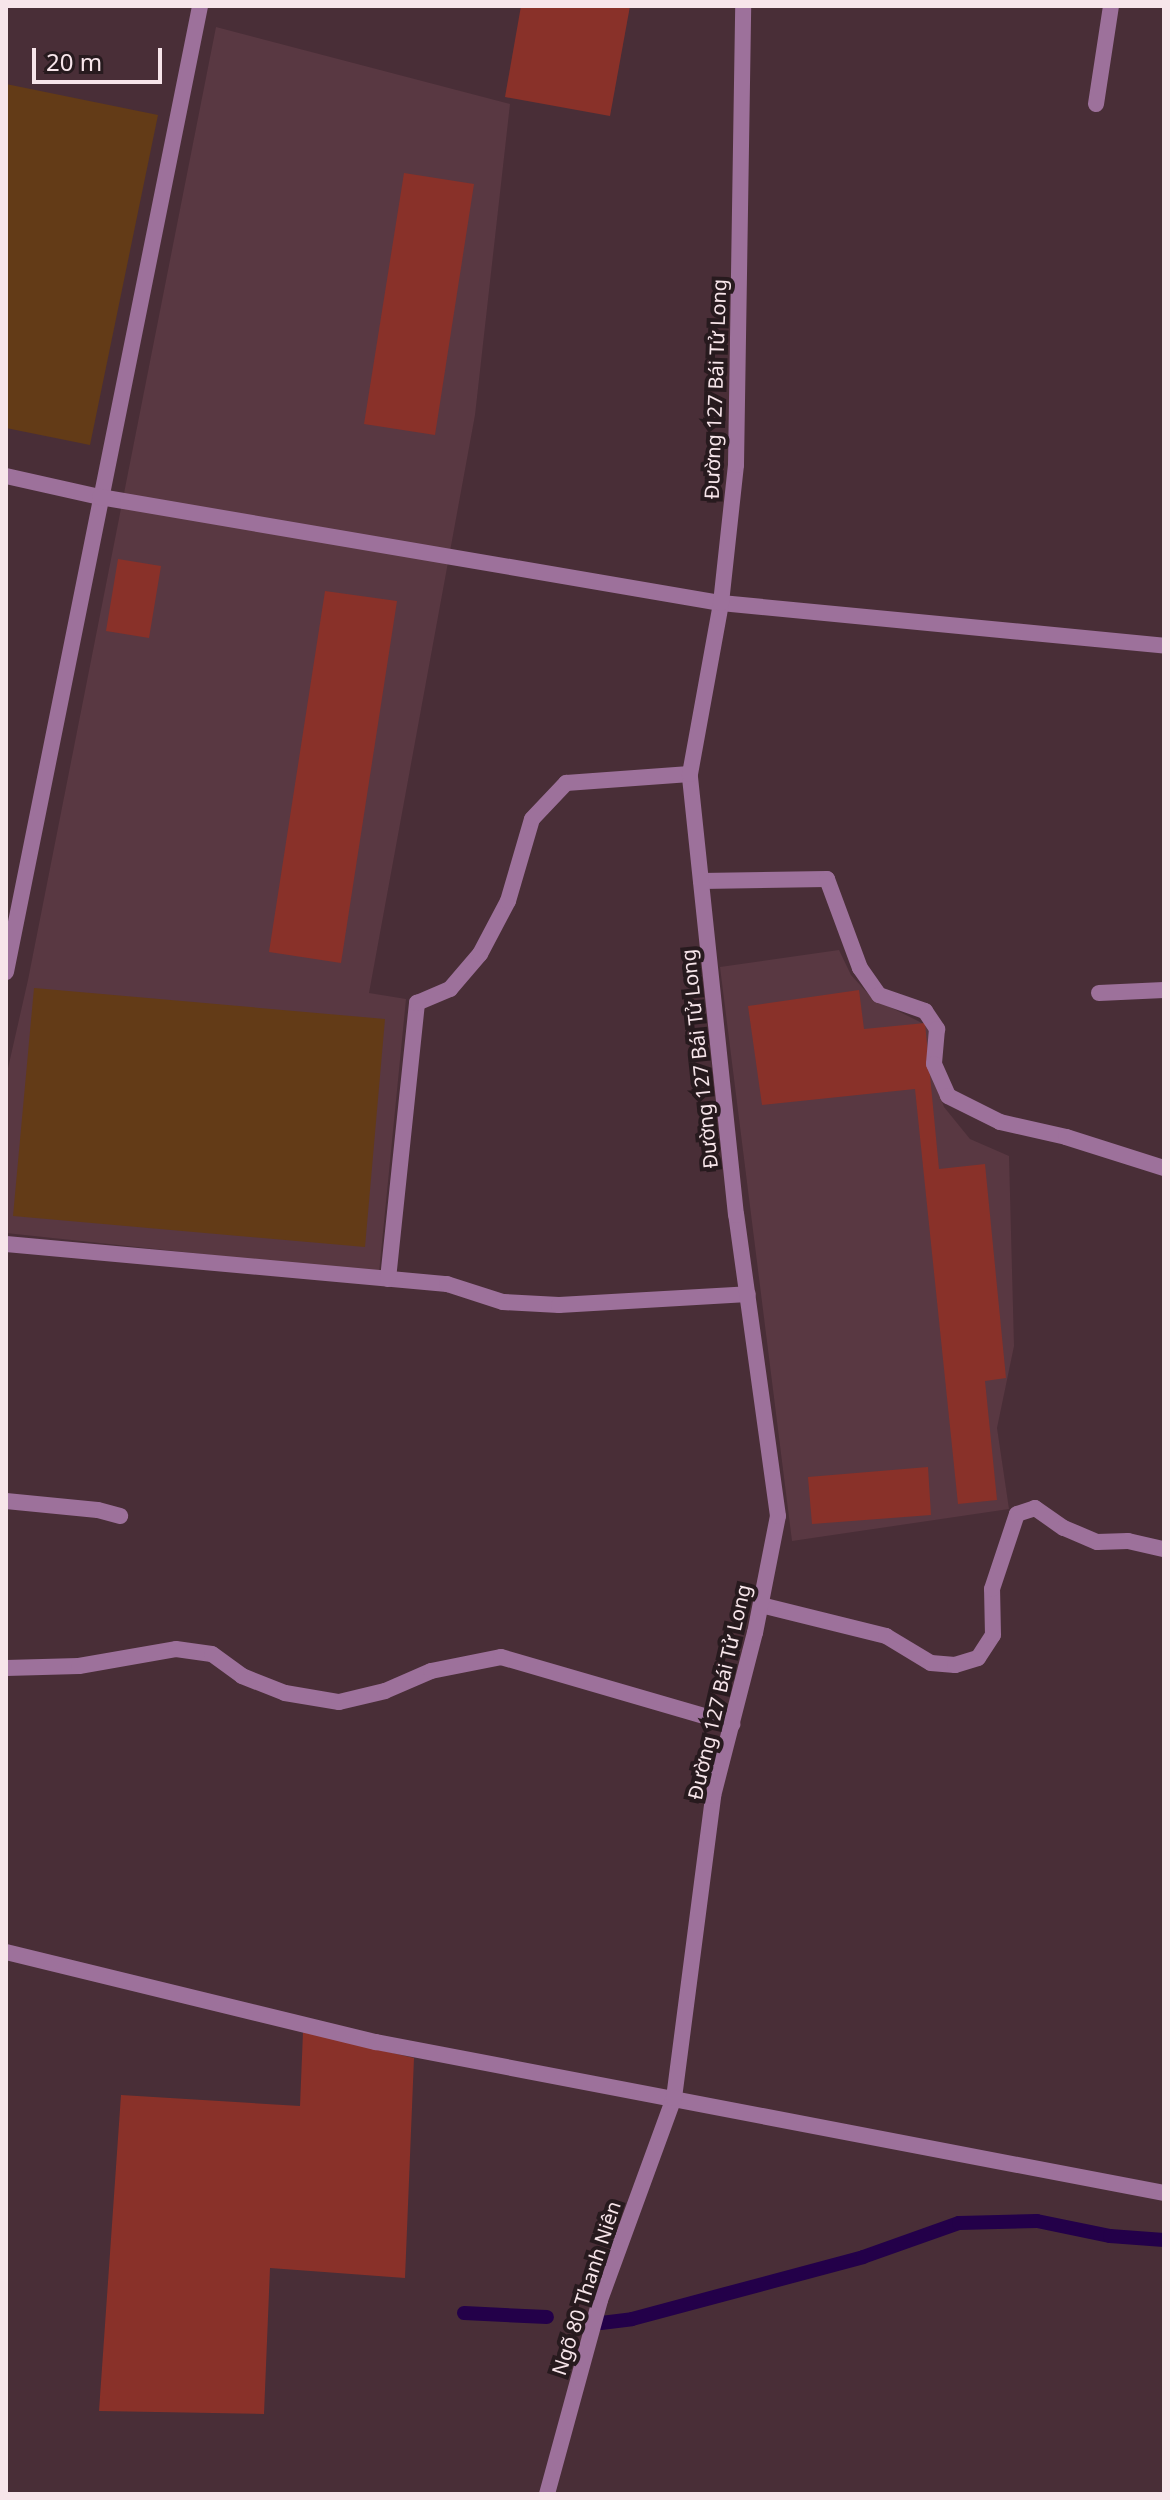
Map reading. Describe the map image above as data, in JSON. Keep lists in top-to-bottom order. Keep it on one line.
{"streets":{"street":["Đường 127 Bái Tử Long","Ngõ 80 Thanh Niên"]},"crossings":[["Đường 127 Bái Tử Long","Ngõ 80 Thanh Niên"]],"scale_bar":"20 m"}
